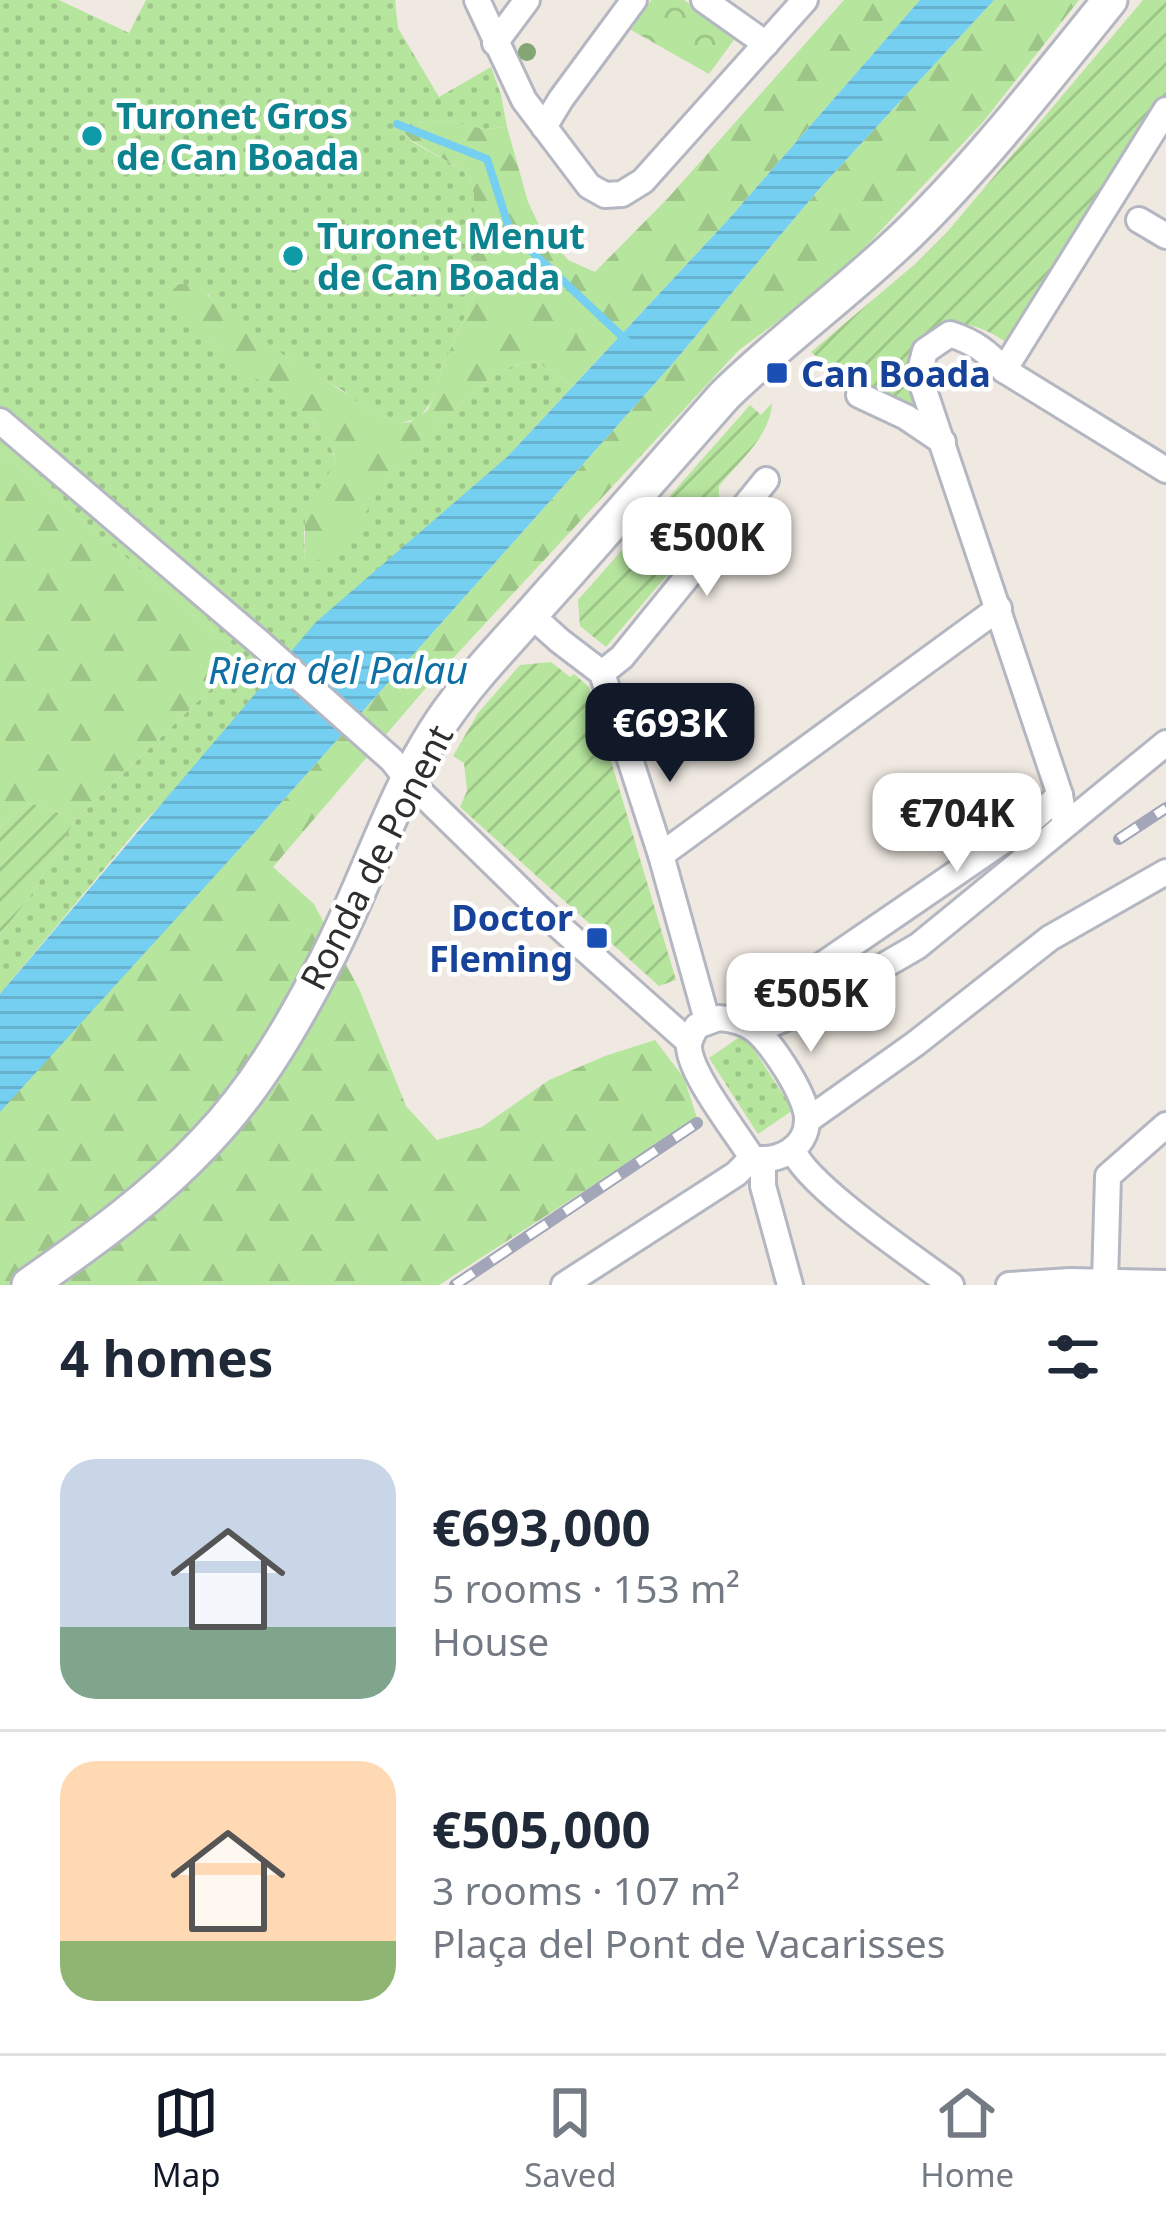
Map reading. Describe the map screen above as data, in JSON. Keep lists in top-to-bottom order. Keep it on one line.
{"streets":{"main road":["Ronda de Ponent"]},"water":["Riera del Palau"],"places":{"other":["Turonet Gros de Can Boada","Turonet Menut de Can Boada"],"transit":["Can Boada","Doctor Fleming"]},"page":{"price":["€500K","€693K","€704K","€505K"],"heading":"4 homes","list":[{"name":"€693,000","note":"5 rooms · 153 m² · House"},{"name":"€505,000","note":"3 rooms · 107 m² · Plaça del Pont de Vacarisses"}],"tabs":["Map","Saved","Home"]}}
